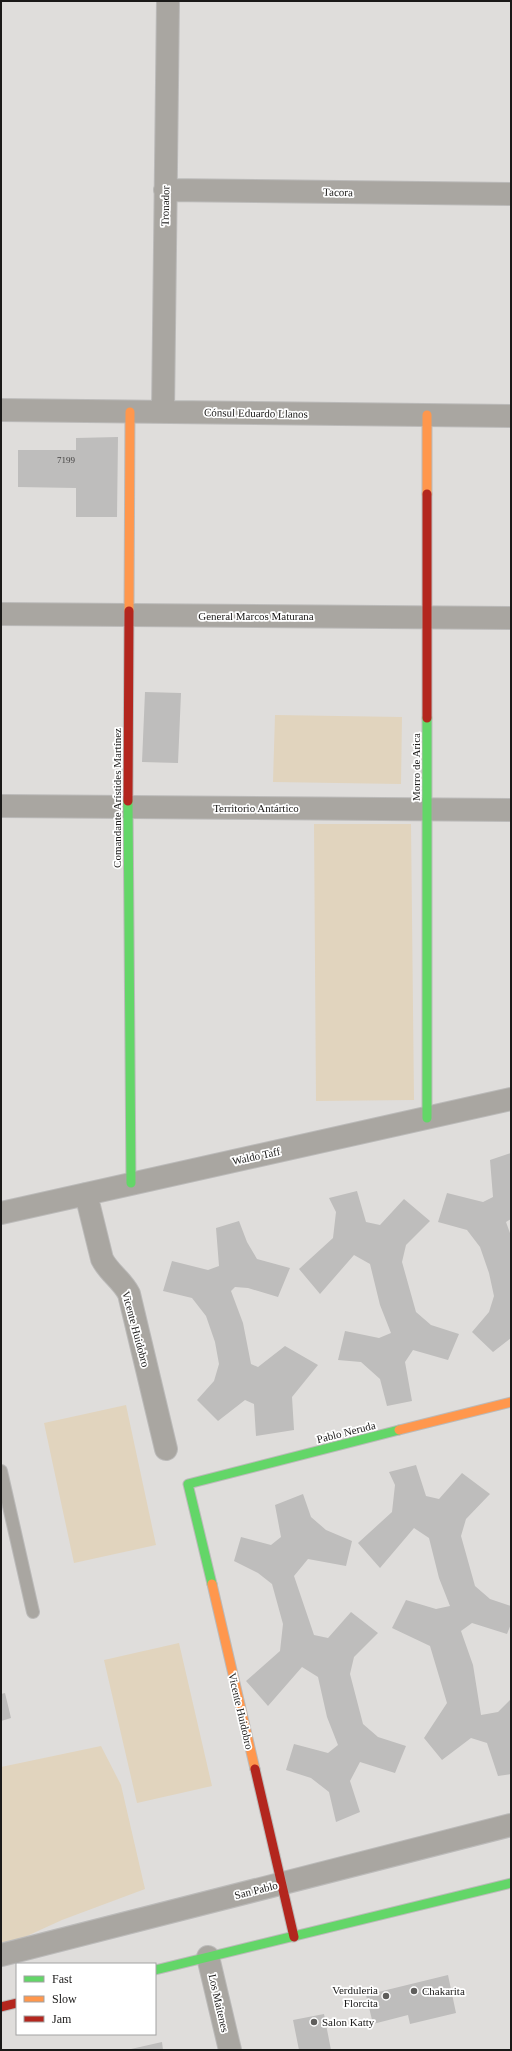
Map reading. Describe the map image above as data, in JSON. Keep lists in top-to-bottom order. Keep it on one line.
{"streets":{"street":["Tacora","Tronador","Cónsul Eduardo Llanos","General Marcos Maturana","Morro de Arica","Comandante Arístides Martínez","Territorio Antártico","Waldo Taff","Vicente Huidobro","Pablo Neruda","San Pablo","Los Maitenes"]},"crossings":[["Tacora","Tronador"],["Tronador","Cónsul Eduardo Llanos"],["Cónsul Eduardo Llanos","Morro de Arica"],["Cónsul Eduardo Llanos","Comandante Arístides Martínez"],["General Marcos Maturana","Morro de Arica"],["General Marcos Maturana","Comandante Arístides Martínez"],["Morro de Arica","Territorio Antártico"],["Morro de Arica","Waldo Taff"],["Comandante Arístides Martínez","Territorio Antártico"],["Comandante Arístides Martínez","Waldo Taff"],["Waldo Taff","Vicente Huidobro"],["Vicente Huidobro","Pablo Neruda"],["Vicente Huidobro","San Pablo"]],"places":["Chakarita","Verduleria Florcita","Salon Katty"],"house_numbers":["7199"],"legend":["Fast","Slow","Jam"]}
